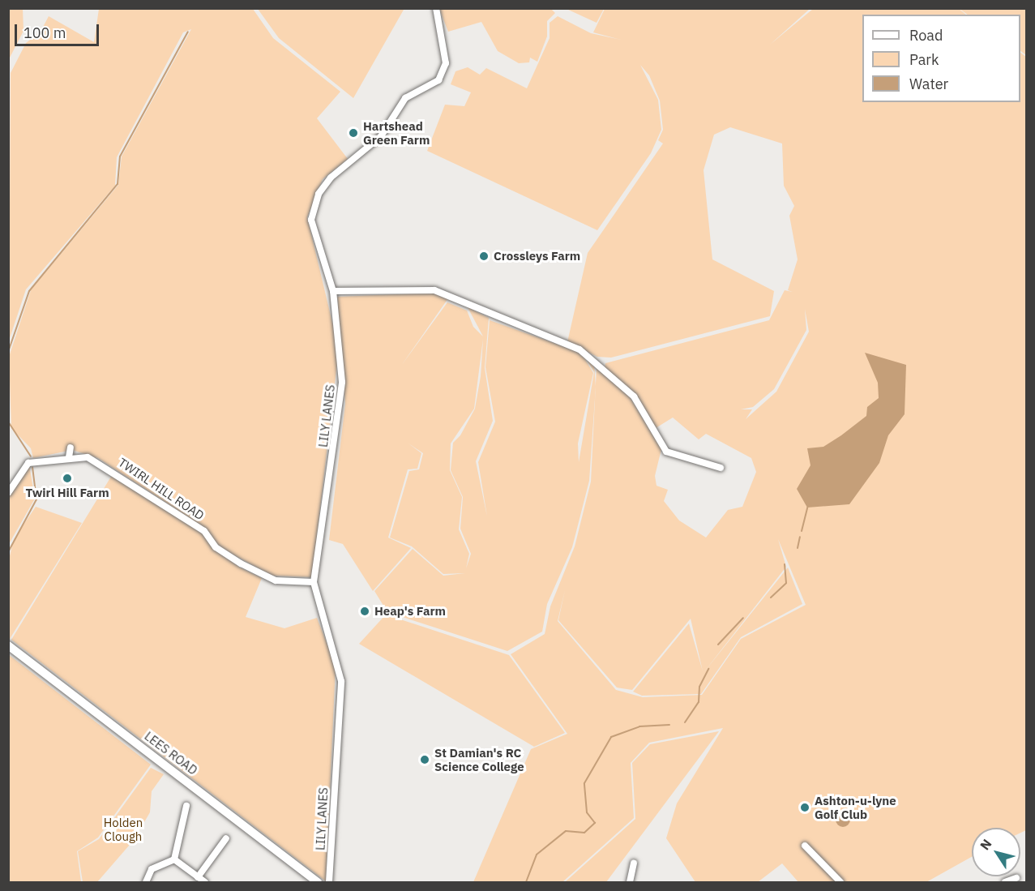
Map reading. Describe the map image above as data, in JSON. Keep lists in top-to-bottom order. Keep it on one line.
{"streets":{"main road":["LEES ROAD"],"street":["LILY LANES","TWIRL HILL ROAD"]},"crossings":[["LILY LANES","TWIRL HILL ROAD"]],"parks":["Holden Clough"],"places":["Hartshead Green Farm","Crossleys Farm","Twirl Hill Farm","Heap's Farm","St Damian's RC Science College","Ashton-u-lyne Golf Club"],"legend":["Road","Park","Water"],"scale_bar":"100 m","north":"top left"}
